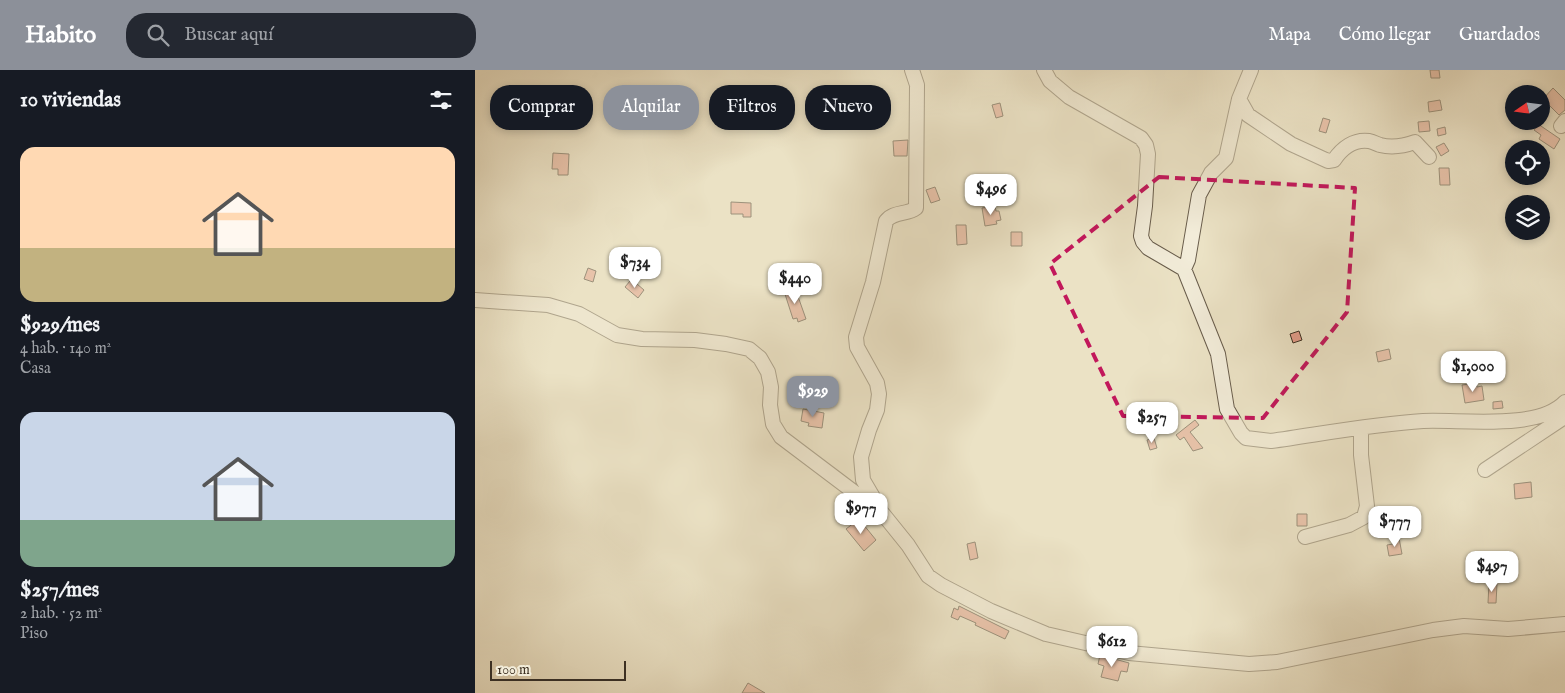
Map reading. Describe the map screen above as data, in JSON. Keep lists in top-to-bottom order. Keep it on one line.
{"scale_bar":"100 m","north":"left","page":{"header":"Habito","search":"Buscar aquí","nav":["Mapa","Cómo llegar","Guardados"],"heading":"10 viviendas","chip":["Comprar","Alquilar","Filtros","Nuevo"],"list":[{"name":"$929/mes","note":"4 hab. · 140 m² · Casa"},{"name":"$257/mes","note":"2 hab. · 52 m² · Piso"}],"price":["$496","$734","$440","$1,000","$929","$257","$977","$777","$497","$612"],"scale":"100 m"}}
